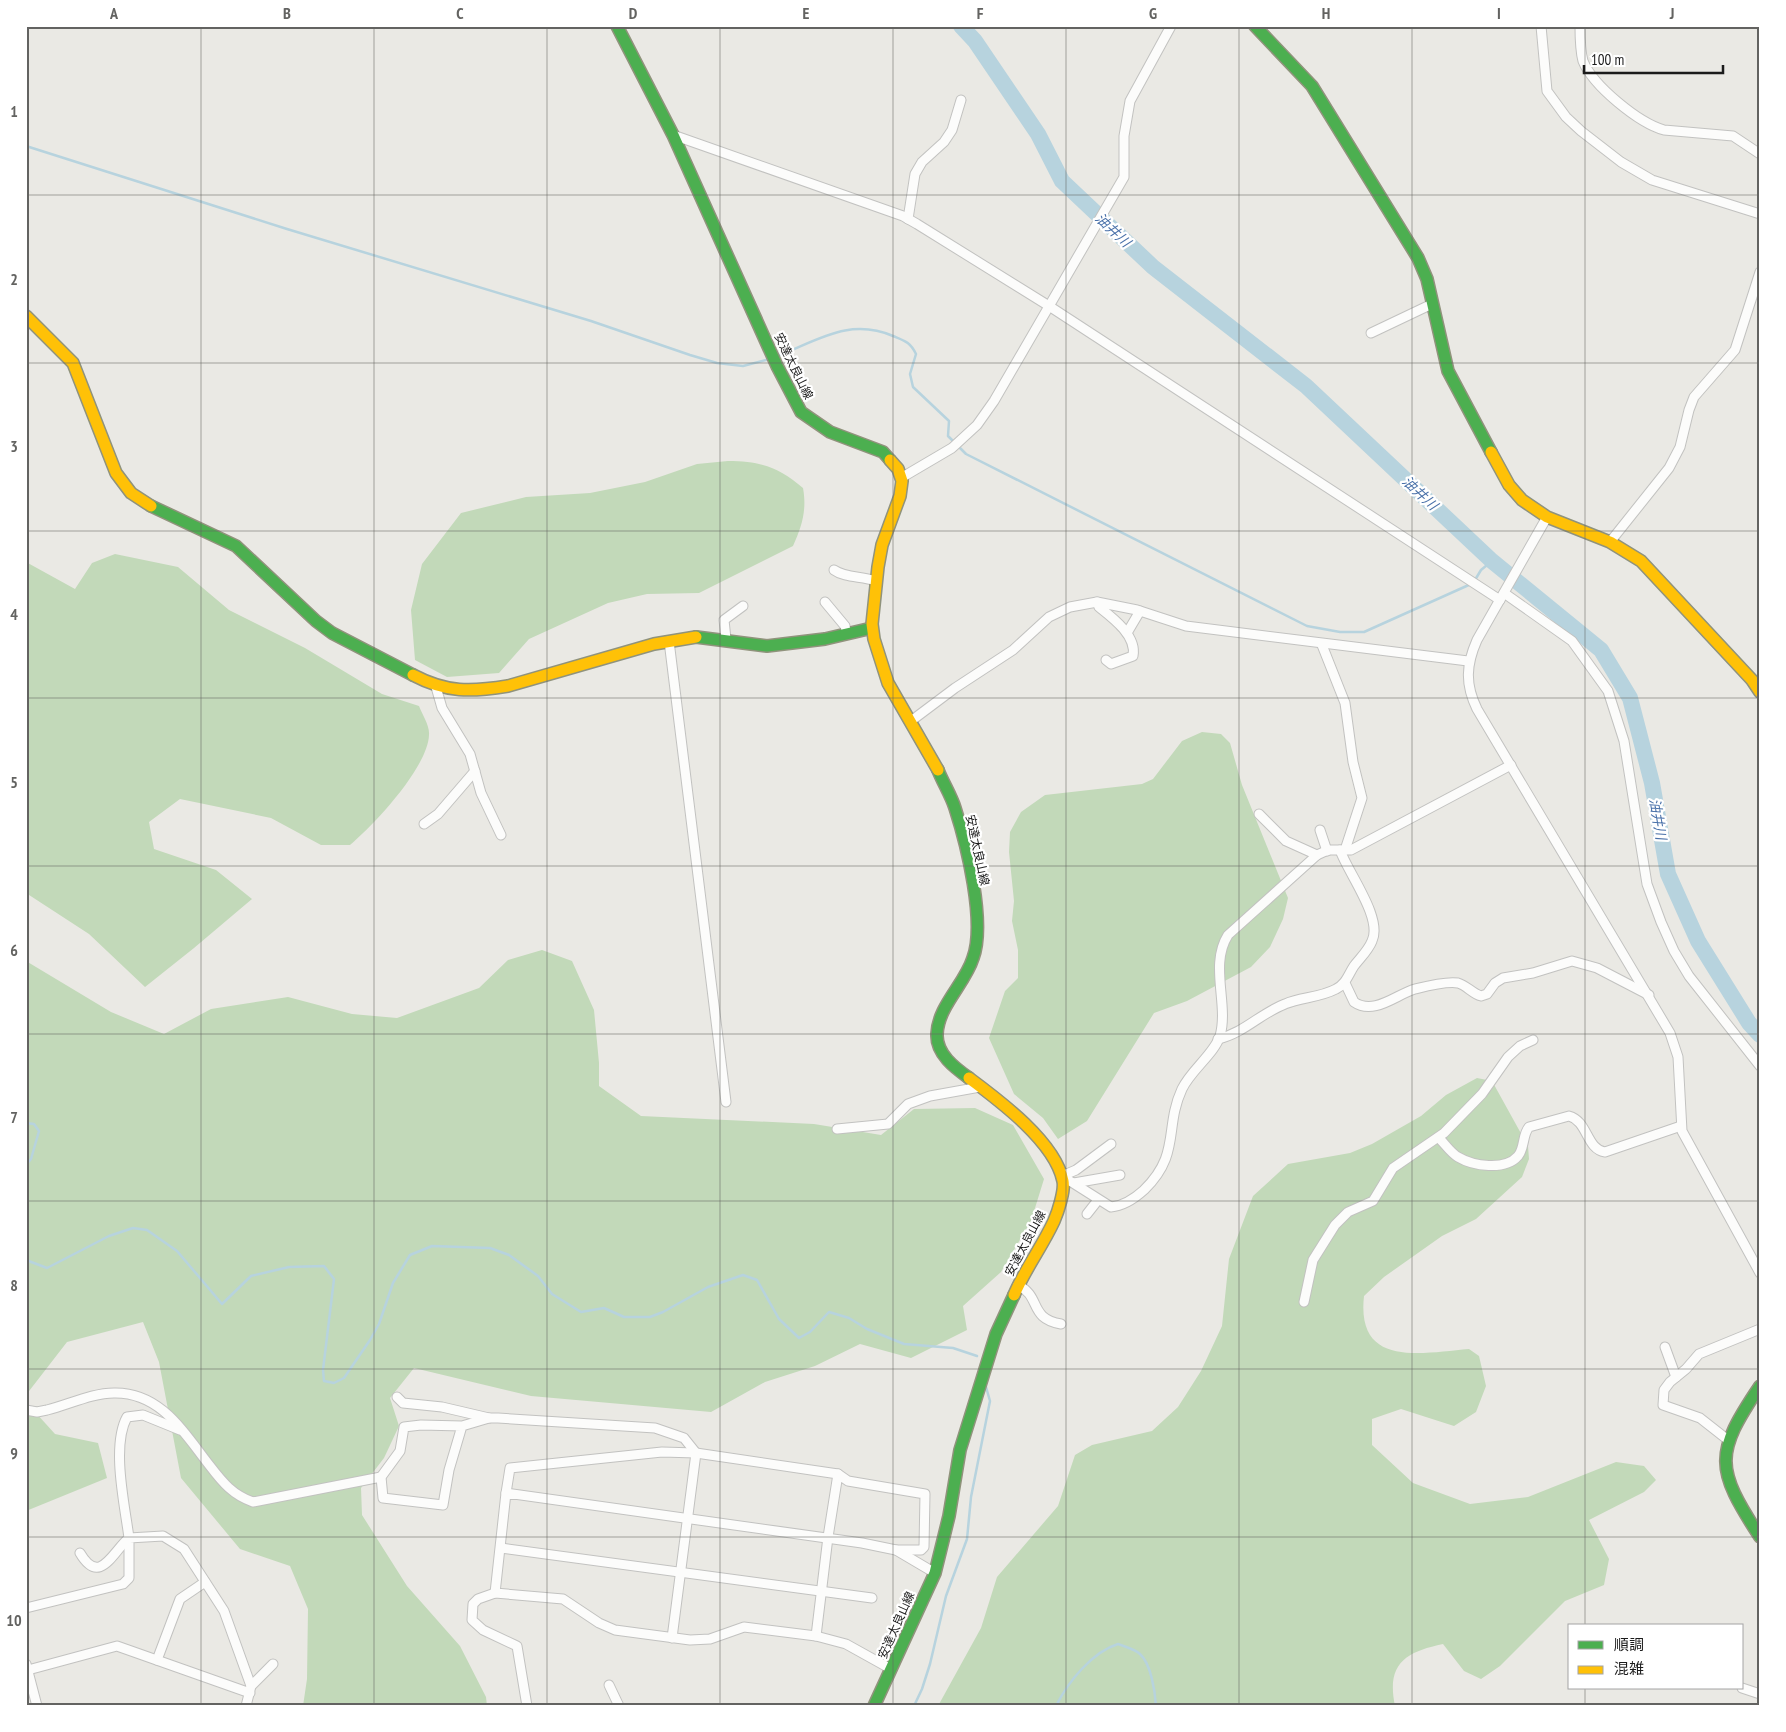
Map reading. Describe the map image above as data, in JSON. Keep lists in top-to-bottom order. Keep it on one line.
{"streets":{"street":["安達太良山線"]},"water":["油井川"],"legend":["順調","混雑"],"scale_bar":"100 m","grid":{"columns":["A","B","C","D","E","F","G","H","I","J"],"rows":["1","2","3","4","5","6","7","8","9","10"]}}
